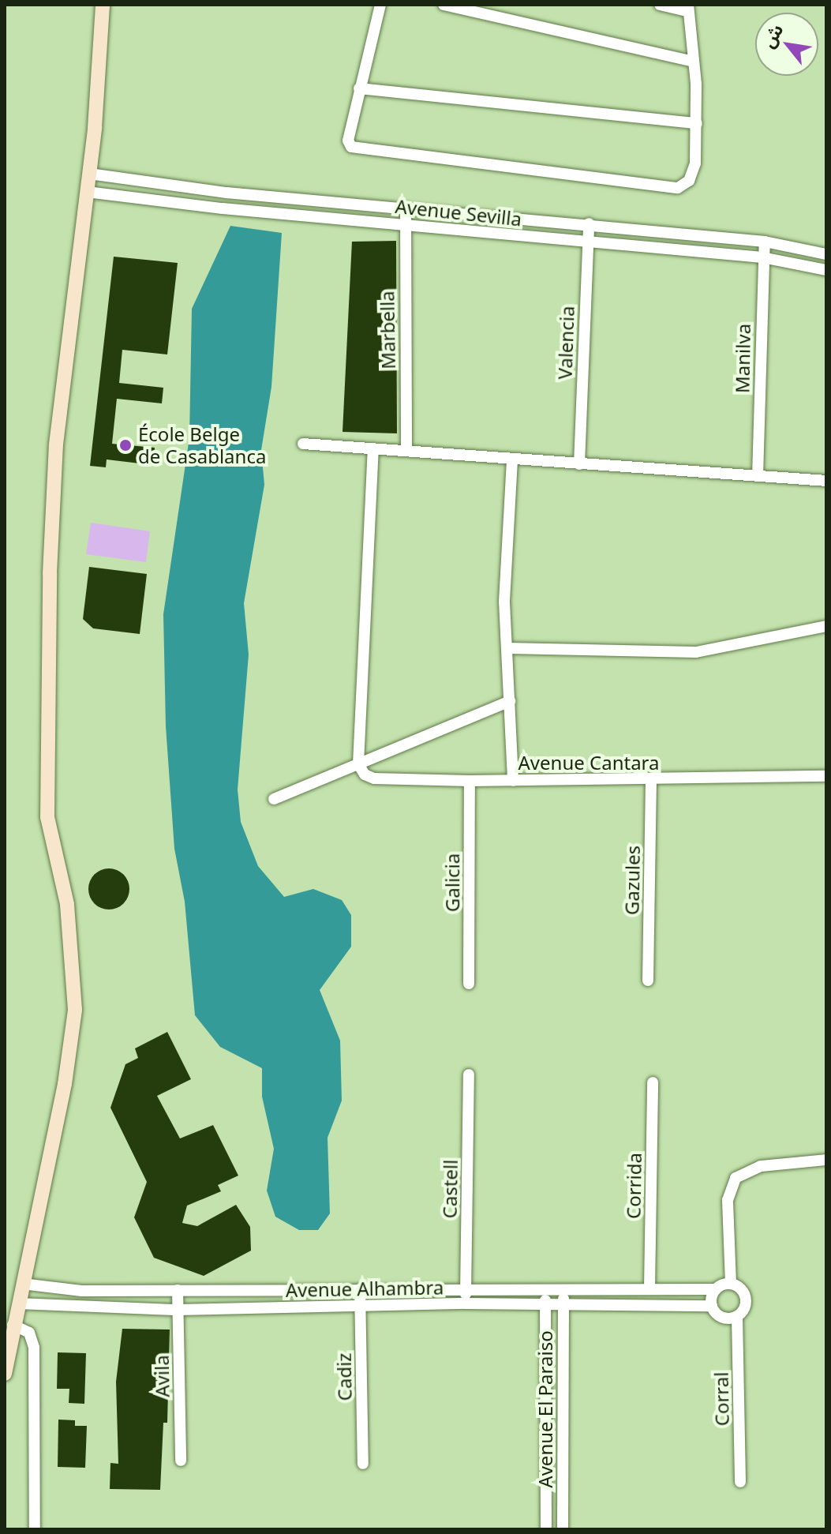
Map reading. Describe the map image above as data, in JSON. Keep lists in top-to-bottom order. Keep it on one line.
{"streets":{"street":["Avenue Sevilla","Marbella","Valencia","Manilva","Avenue Cantara","Gazules","Galicia","Corrida","Castell","Avenue Alhambra","Avila","Cadiz","Corral","Avenue El Paraiso"]},"crossings":[["Avenue Sevilla","Marbella"],["Avenue Sevilla","Valencia"],["Avenue Sevilla","Manilva"],["Avenue Cantara","Gazules"],["Avenue Cantara","Galicia"],["Corrida","Avenue Alhambra"],["Castell","Avenue Alhambra"],["Avenue Alhambra","Avila"],["Avenue Alhambra","Cadiz"],["Avenue Alhambra","Corral"],["Avenue Alhambra","Avenue El Paraiso"]],"places":["École Belge de Casablanca"],"north":"top left"}
